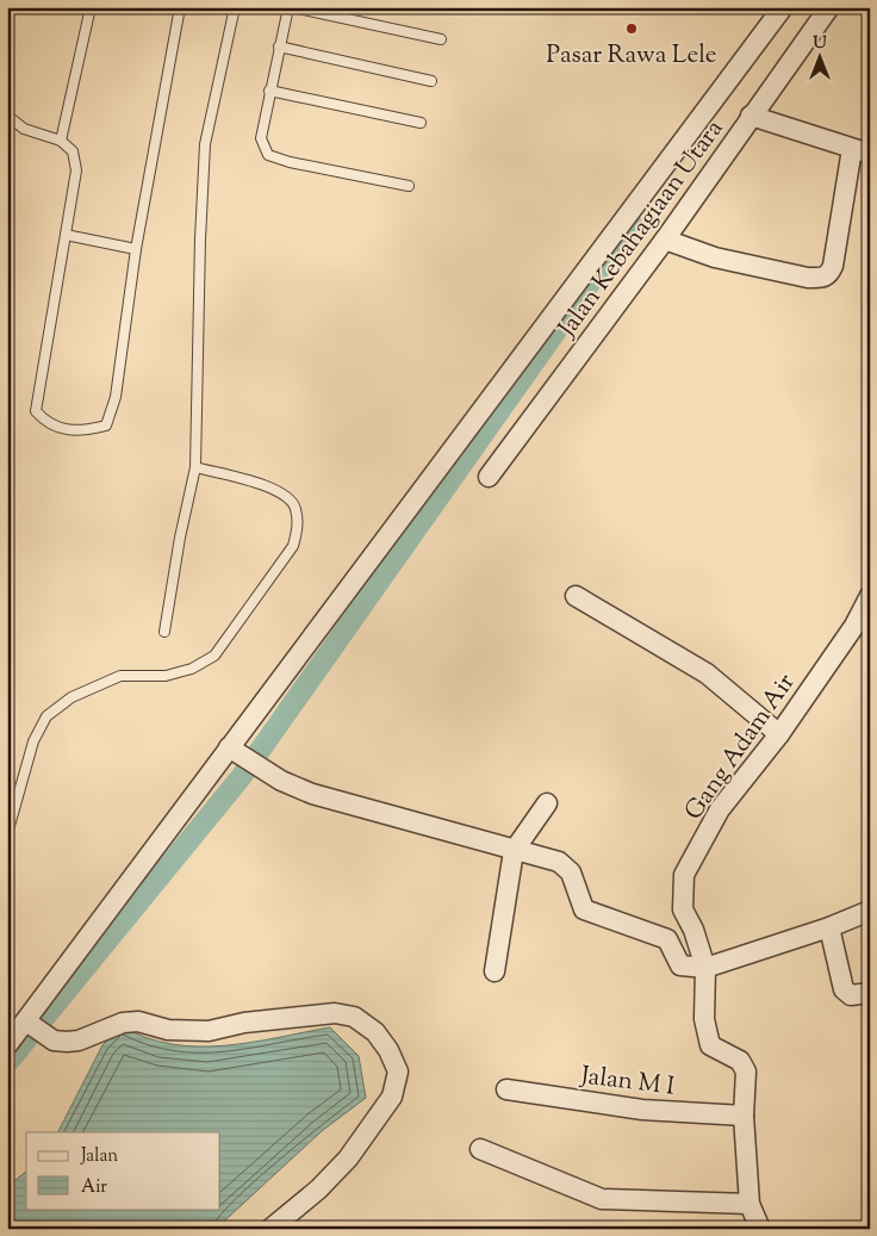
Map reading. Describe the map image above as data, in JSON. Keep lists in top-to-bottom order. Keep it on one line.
{"streets":{"street":["Jalan Kebahagiaan Utara","Gang Adam Air","Jalan M I"]},"crossings":[["Gang Adam Air","Jalan M I"]],"places":["Pasar Rawa Lele"],"legend":["Jalan","Air"],"north":"top"}
